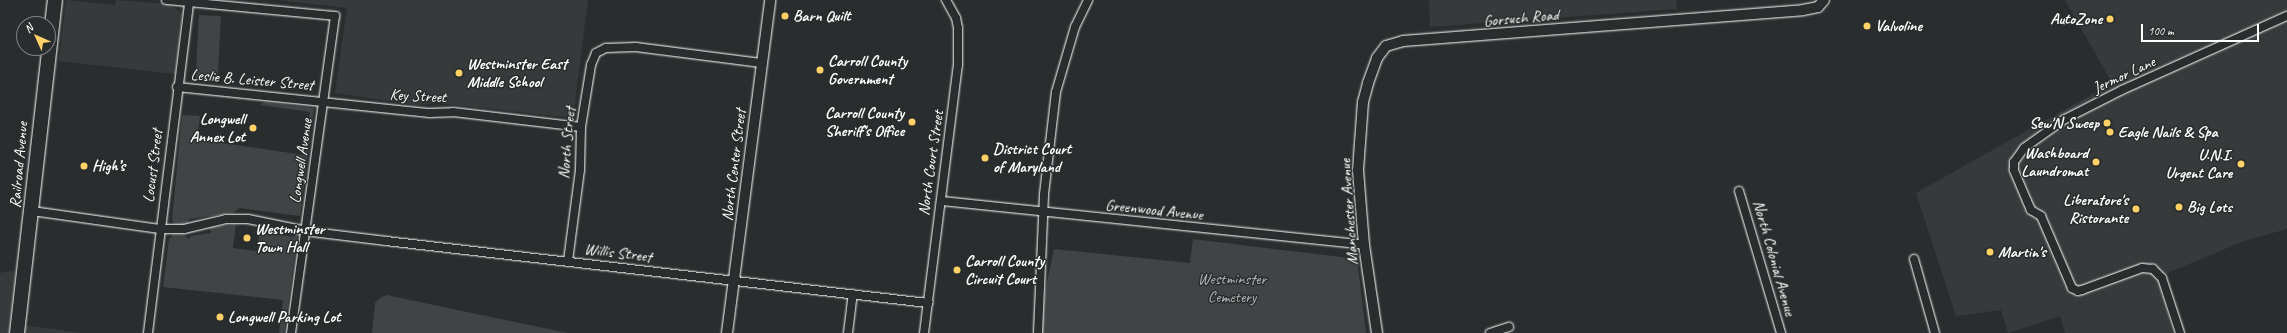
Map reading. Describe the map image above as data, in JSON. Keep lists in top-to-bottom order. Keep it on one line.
{"streets":{"highway":["Railroad Avenue"],"street":["Gorsuch Road","Jermor Lane","Leslie B. Leister Street","Key Street","North Street","Longwell Avenue","North Court Street","North Center Street","Locust Street","Greenwood Avenue","Manchester Avenue","Willis Street","North Colonial Avenue"]},"crossings":[["Gorsuch Road","Manchester Avenue"],["Leslie B. Leister Street","Key Street"],["Leslie B. Leister Street","Longwell Avenue"],["Leslie B. Leister Street","Locust Street"],["Key Street","North Street"],["Key Street","Longwell Avenue"],["North Street","North Center Street"],["North Street","Willis Street"],["Longwell Avenue","Locust Street"],["Longwell Avenue","Willis Street"],["North Court Street","Greenwood Avenue"],["North Court Street","Willis Street"],["Railroad Avenue","Willis Street"],["North Center Street","Willis Street"],["Locust Street","Willis Street"],["Greenwood Avenue","Manchester Avenue"]],"parks":["Westminster Cemetery"],"places":["Barn Quilt","AutoZone","Valvoline","Carroll County Government","Westminster East Middle School","Carroll County Sheriff's Office","Sew'N Sweep","Longwell Annex Lot","Eagle Nails & Spa","District Court of Maryland","Washboard Laundromat","U.N.I. Urgent Care","High’s","Big Lots","Liberatore's Ristorante","Westminster Town Hall","Martin's","Carroll County Circuit Court","Longwell Parking Lot"],"scale_bar":"100 m","north":"top left"}
